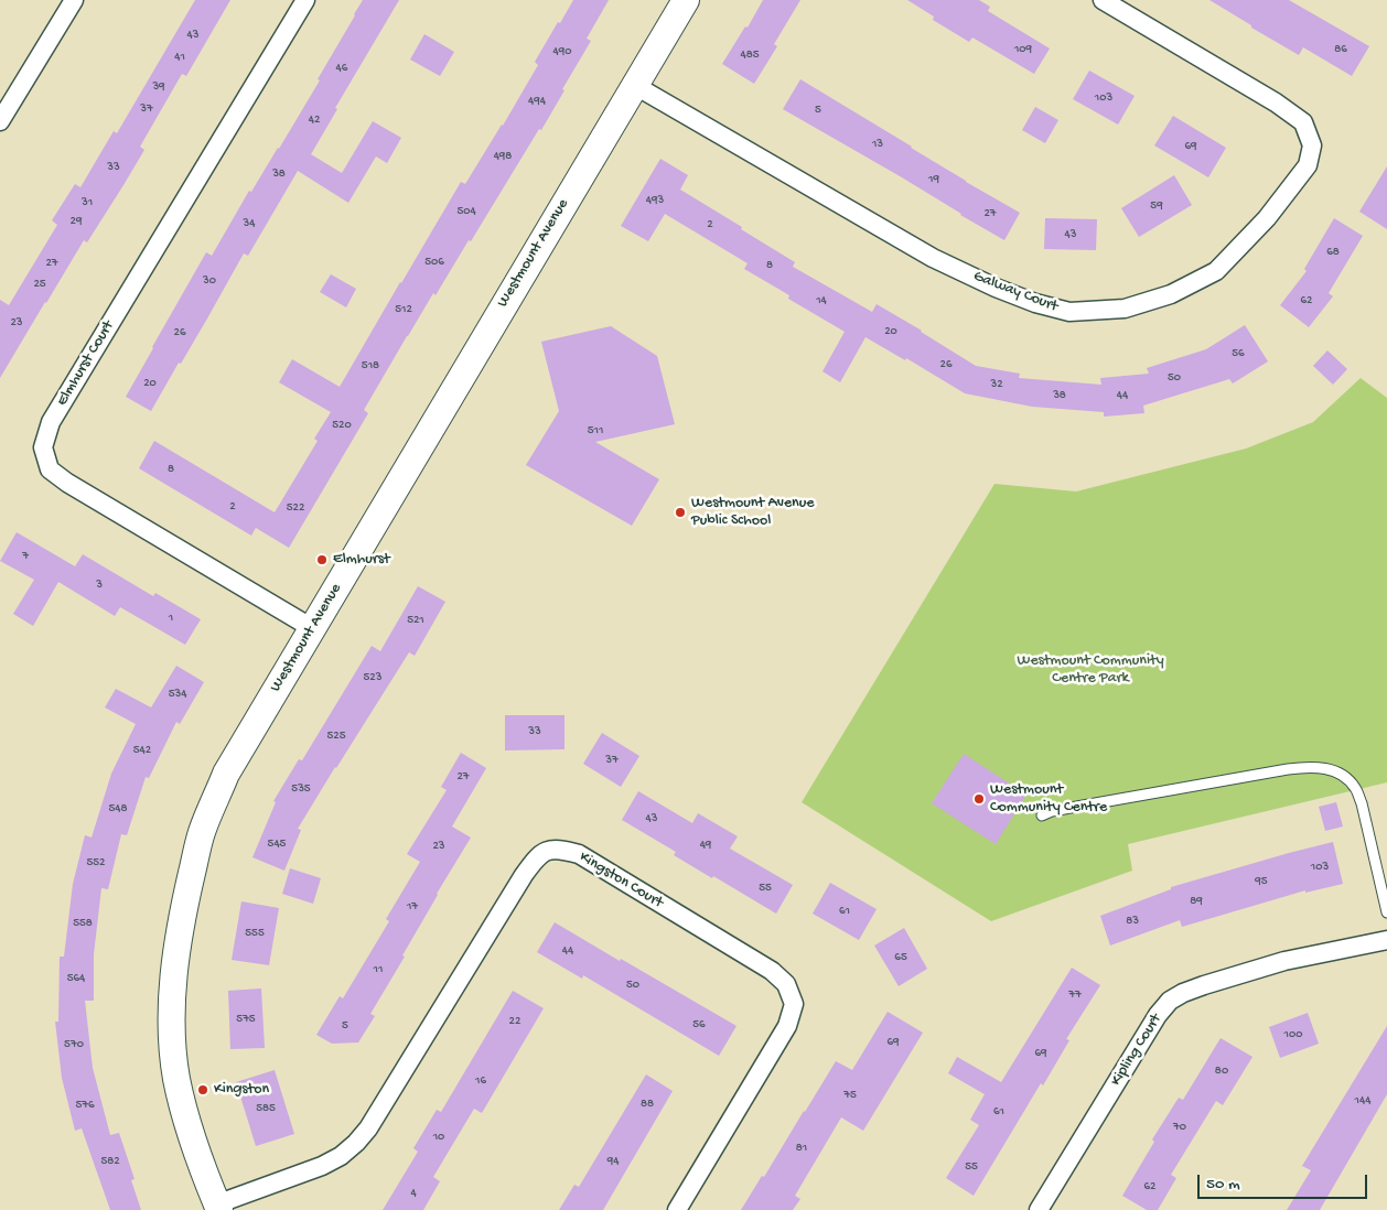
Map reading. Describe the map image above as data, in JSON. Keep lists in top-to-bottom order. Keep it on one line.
{"streets":{"street":["Westmount Avenue","Galway Court","Elmhurst Court","Kingston Court","Kipling Court"]},"crossings":[["Westmount Avenue","Galway Court"],["Westmount Avenue","Elmhurst Court"],["Westmount Avenue","Kingston Court"]],"parks":["Westmount Community Centre Park"],"places":["Westmount Avenue Public School","Elmhurst","Westmount Community Centre","Kingston"],"house_numbers":["43","109","86","490","485","41","46","39","103","494","37","5","42","13","69","498","33","38","19","493","31","59","504","27","29","34","2","43","68","506","27","8","30","25","14","62","512","23","20","26","56","26","518","50","20","32","38","44","520","511","8","2","522","7","3","1","521","523","534","33","525","542","37","27","535","548","43","545","49","23","552","103","95","55","89","17","61","83","558","555","44","65","11","564","50","77","575","22","56","5","100","69","570","69","80","16","75","144","88","576","585","61","70","10","81","582","94","55","62","4"],"scale_bar":"50 m"}
